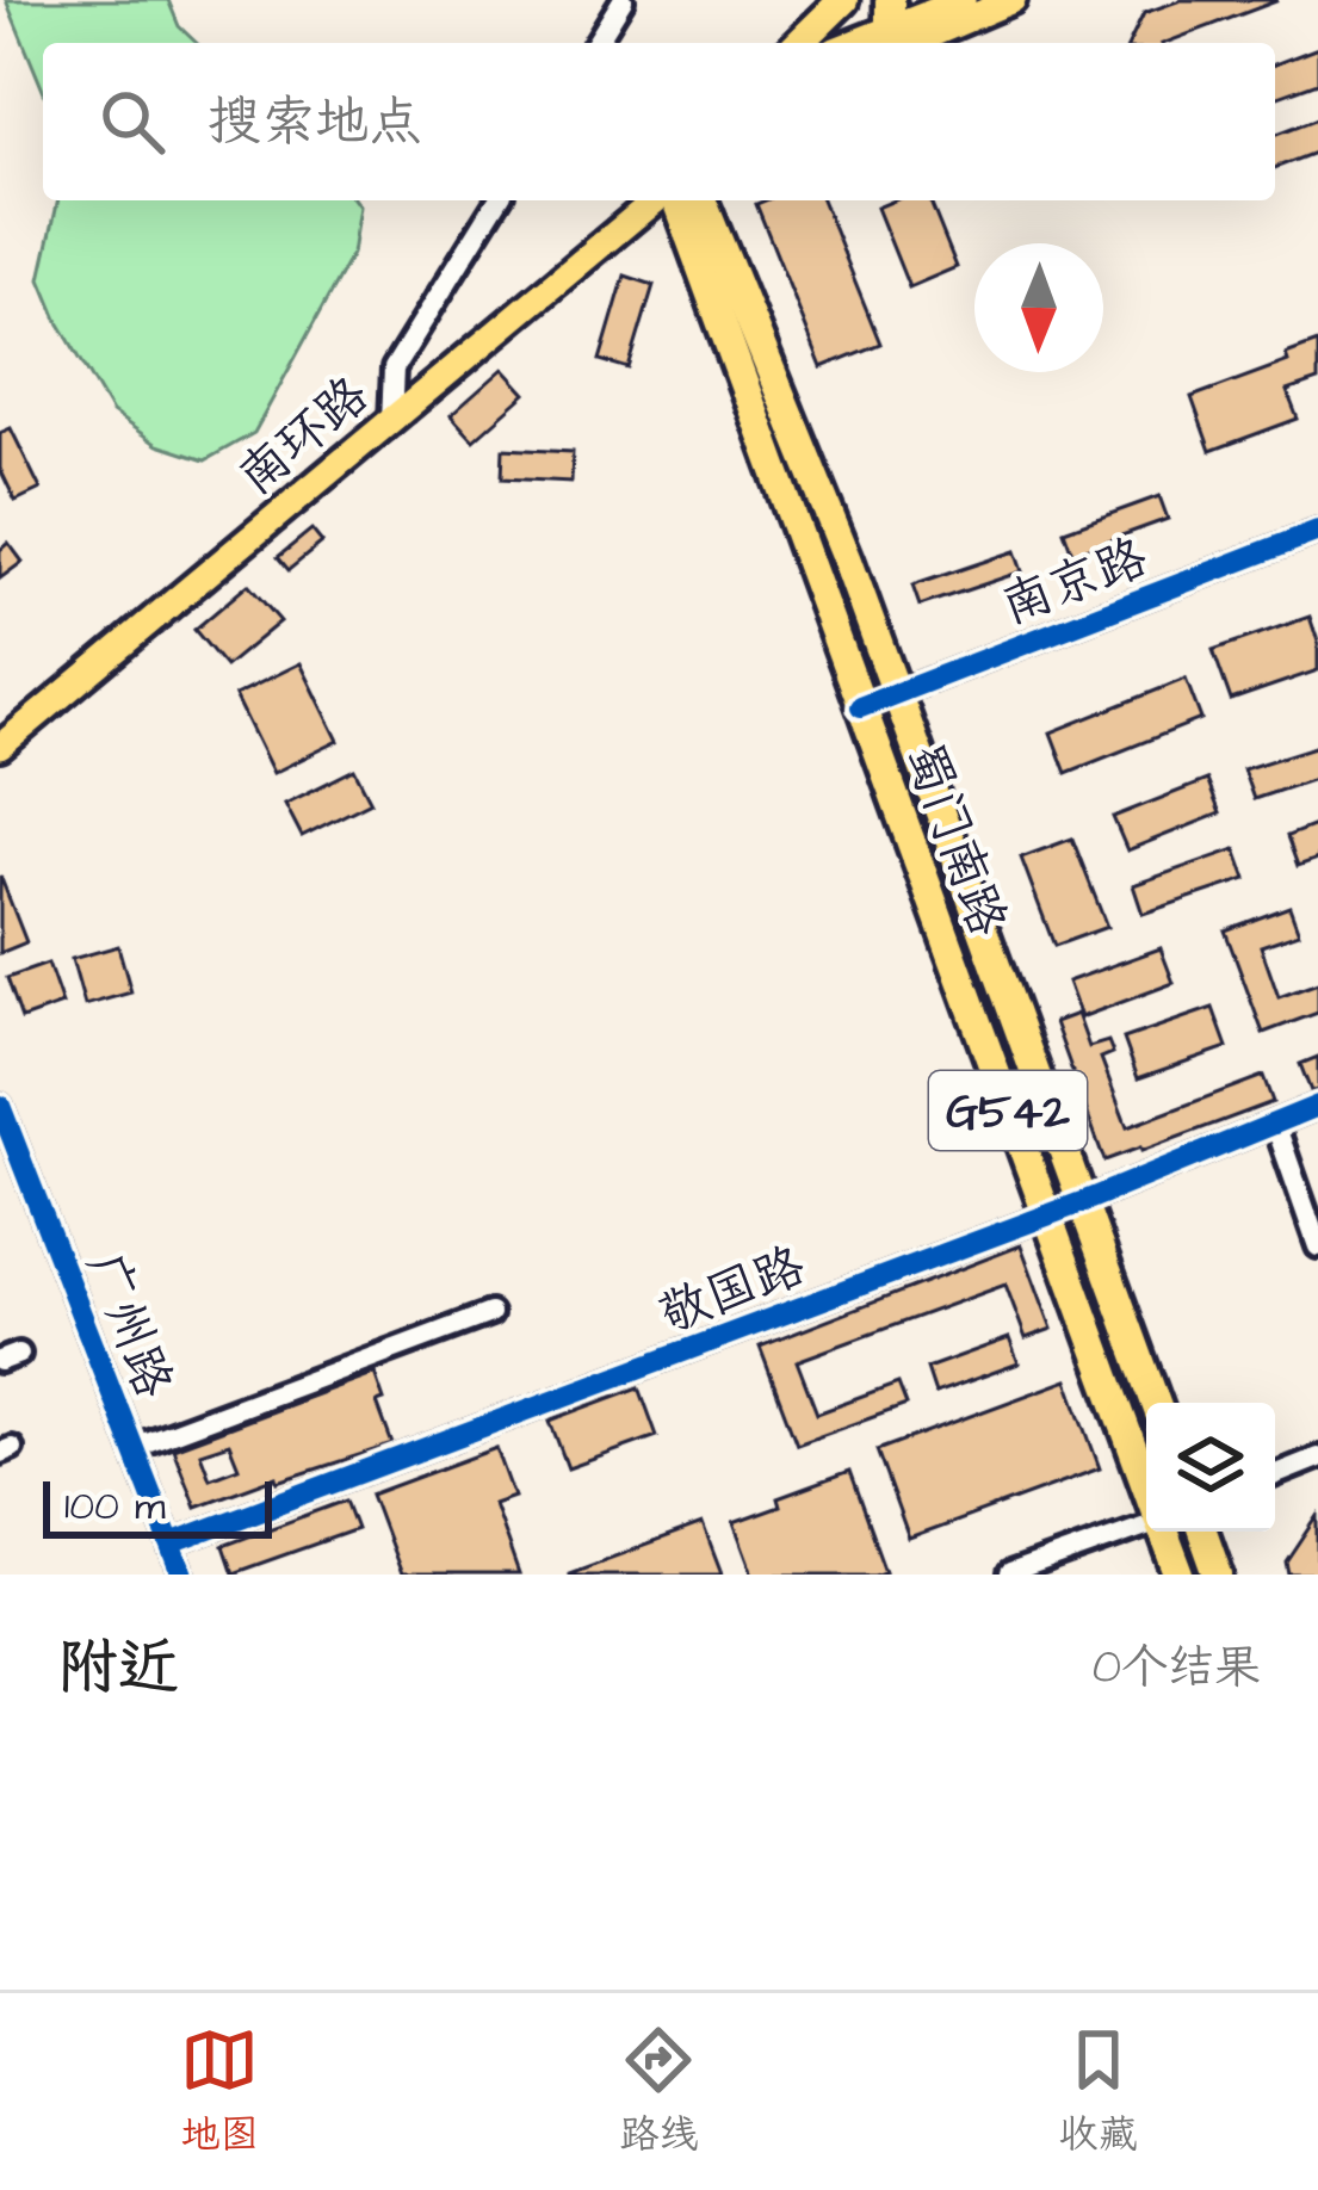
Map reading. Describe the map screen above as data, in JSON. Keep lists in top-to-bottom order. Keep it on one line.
{"streets":{"highway":["蜀门南路","G542"],"main road":["南环路"],"street":["南京路","敬国路","广州路"]},"crossings":[["南京路","蜀门南路"],["蜀门南路","敬国路"],["敬国路","广州路"]],"scale_bar":"100 m","north":"bottom","page":{"search":"搜索地点","scale":"100 m","heading":["附近","0个结果"],"nav":["地图","路线","收藏"]}}
